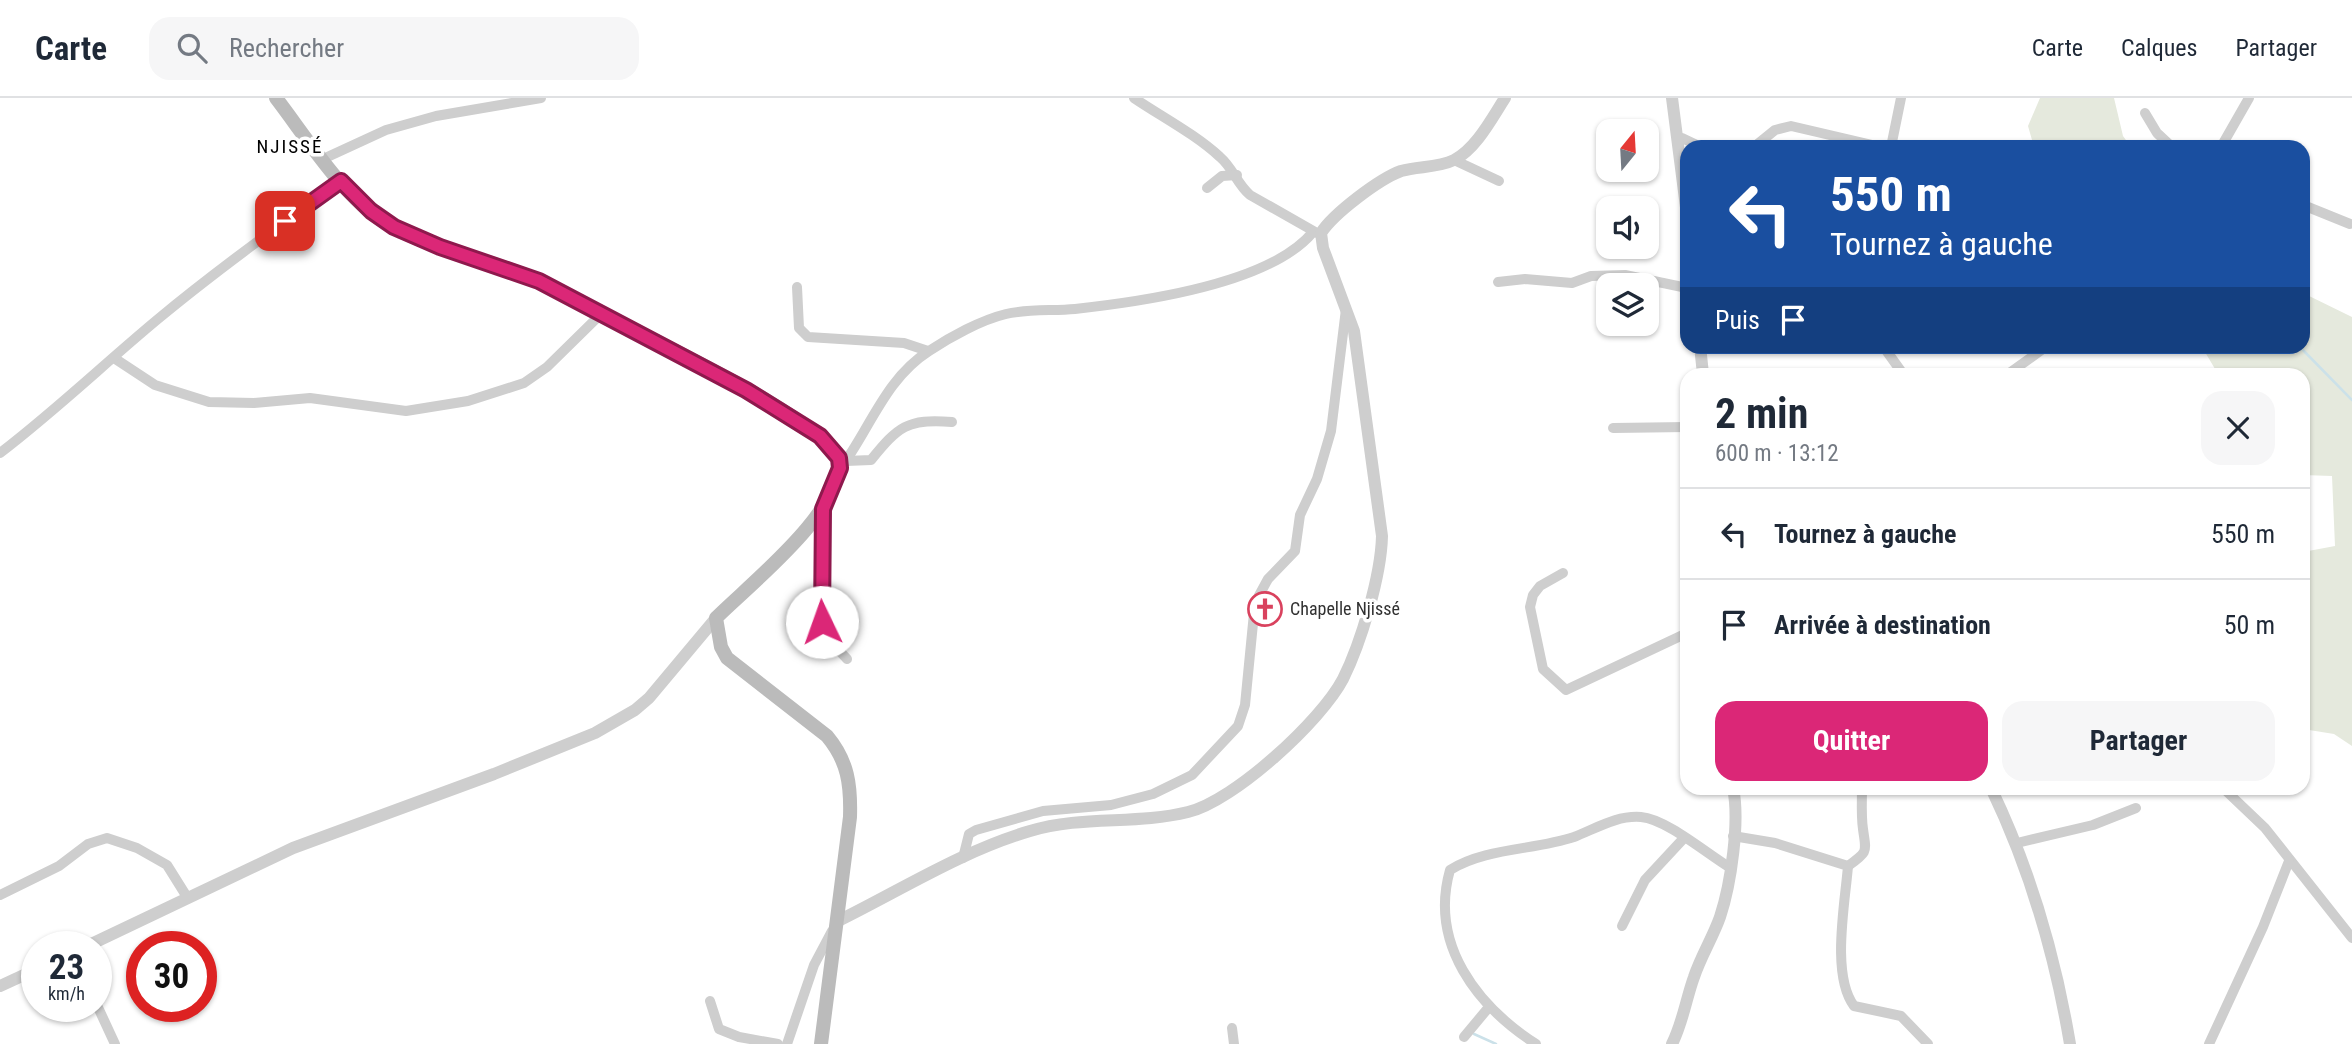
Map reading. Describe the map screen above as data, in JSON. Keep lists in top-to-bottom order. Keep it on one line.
{"districts":["NJISSÉ"],"places":{"church":["Chapelle Njissé"]},"north":"top","page":{"header":"Carte","search":"Rechercher","nav":["Carte","Calques","Partager"],"turn":["550 m","Tournez à gauche"],"then":"Puis","heading":["2 min","600 m · 13:12"],"list":[{"name":"Tournez à gauche","value":"550 m"},{"name":"Arrivée à destination","value":"50 m"}],"buttons":["Quitter","Partager"],"speed":"23 km/h","limit":"30"}}
